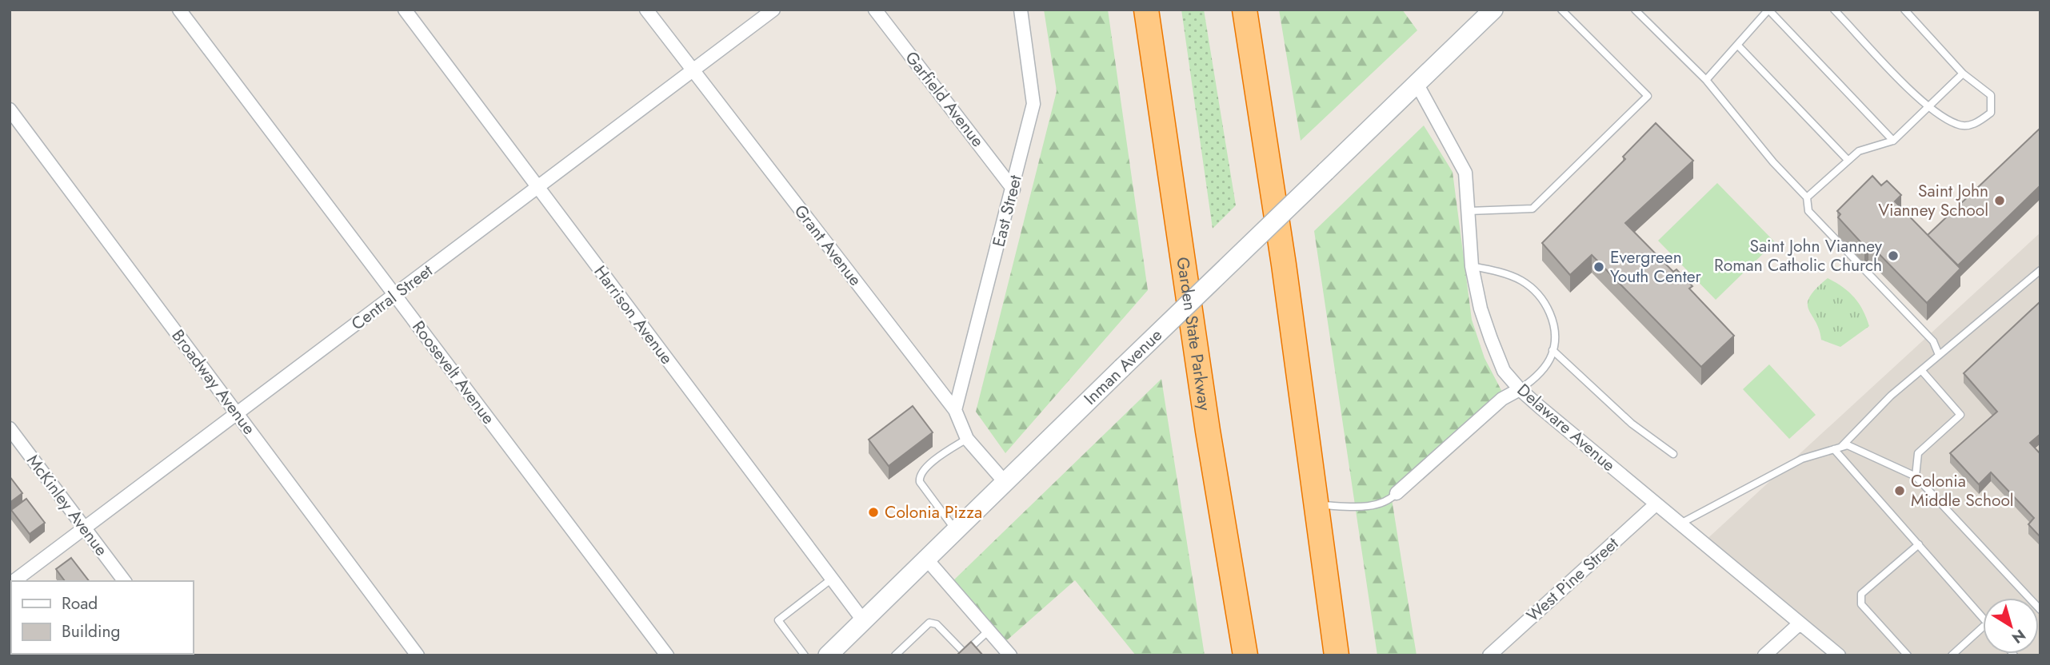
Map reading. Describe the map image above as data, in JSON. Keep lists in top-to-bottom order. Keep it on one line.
{"streets":{"highway":["Garden State Parkway"],"main road":["Inman Avenue"],"street":["Garfield Avenue","East Street","Grant Avenue","Central Street","Harrison Avenue","Roosevelt Avenue","Broadway Avenue","Delaware Avenue","McKinley Avenue","West Pine Street"]},"crossings":[["Garfield Avenue","East Street"],["East Street","Grant Avenue"],["Grant Avenue","Central Street"],["Grant Avenue","Inman Avenue"],["Central Street","Harrison Avenue"],["Central Street","Roosevelt Avenue"],["Central Street","Broadway Avenue"],["Central Street","McKinley Avenue"],["Harrison Avenue","Inman Avenue"],["Inman Avenue","Delaware Avenue"],["Delaware Avenue","West Pine Street"]],"places":["Saint John Vianney School","Saint John Vianney Roman Catholic Church","Evergreen Youth Center","Colonia Middle School","Colonia Pizza"],"legend":["Road","Building"],"north":"bottom right"}
